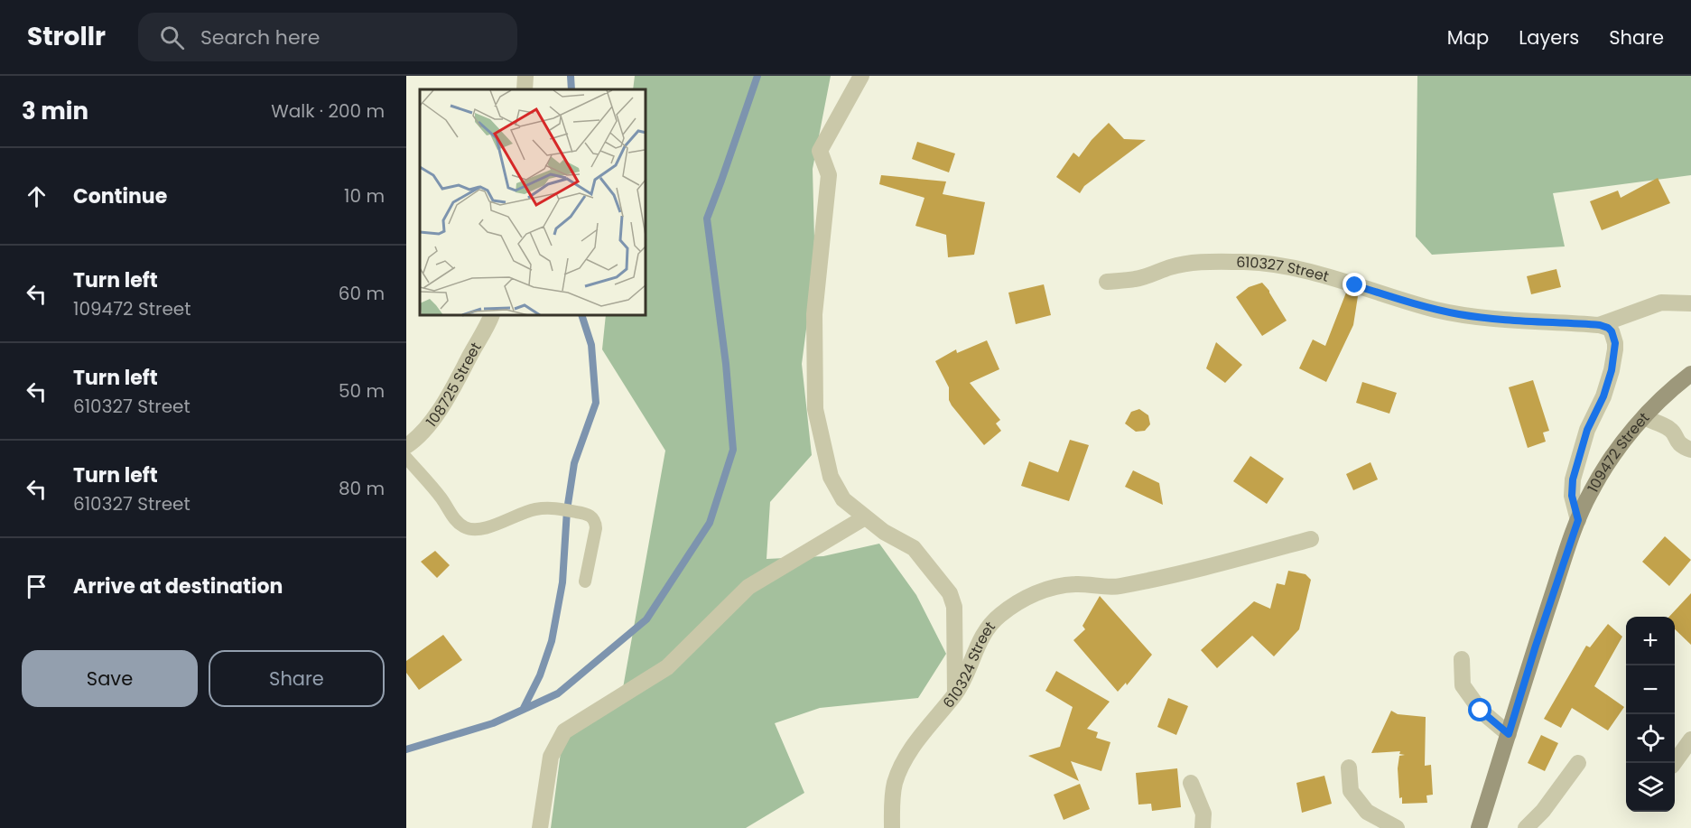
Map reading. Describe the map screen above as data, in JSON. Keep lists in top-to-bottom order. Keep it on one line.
{"streets":{"street":["610327 Street","108725 Street","109472 Street","610324 Street"]},"page":{"header":"Strollr","search":"Search here","nav":["Map","Layers","Share"],"heading":["3 min","Walk · 200 m"],"list":[["Continue","10 m"],["Turn left","109472 Street","60 m"],["Turn left","610327 Street","50 m"],["Turn left","610327 Street","80 m"],"Arrive at destination"],"map_buttons":["+","−"],"buttons":["Save","Share"]}}
